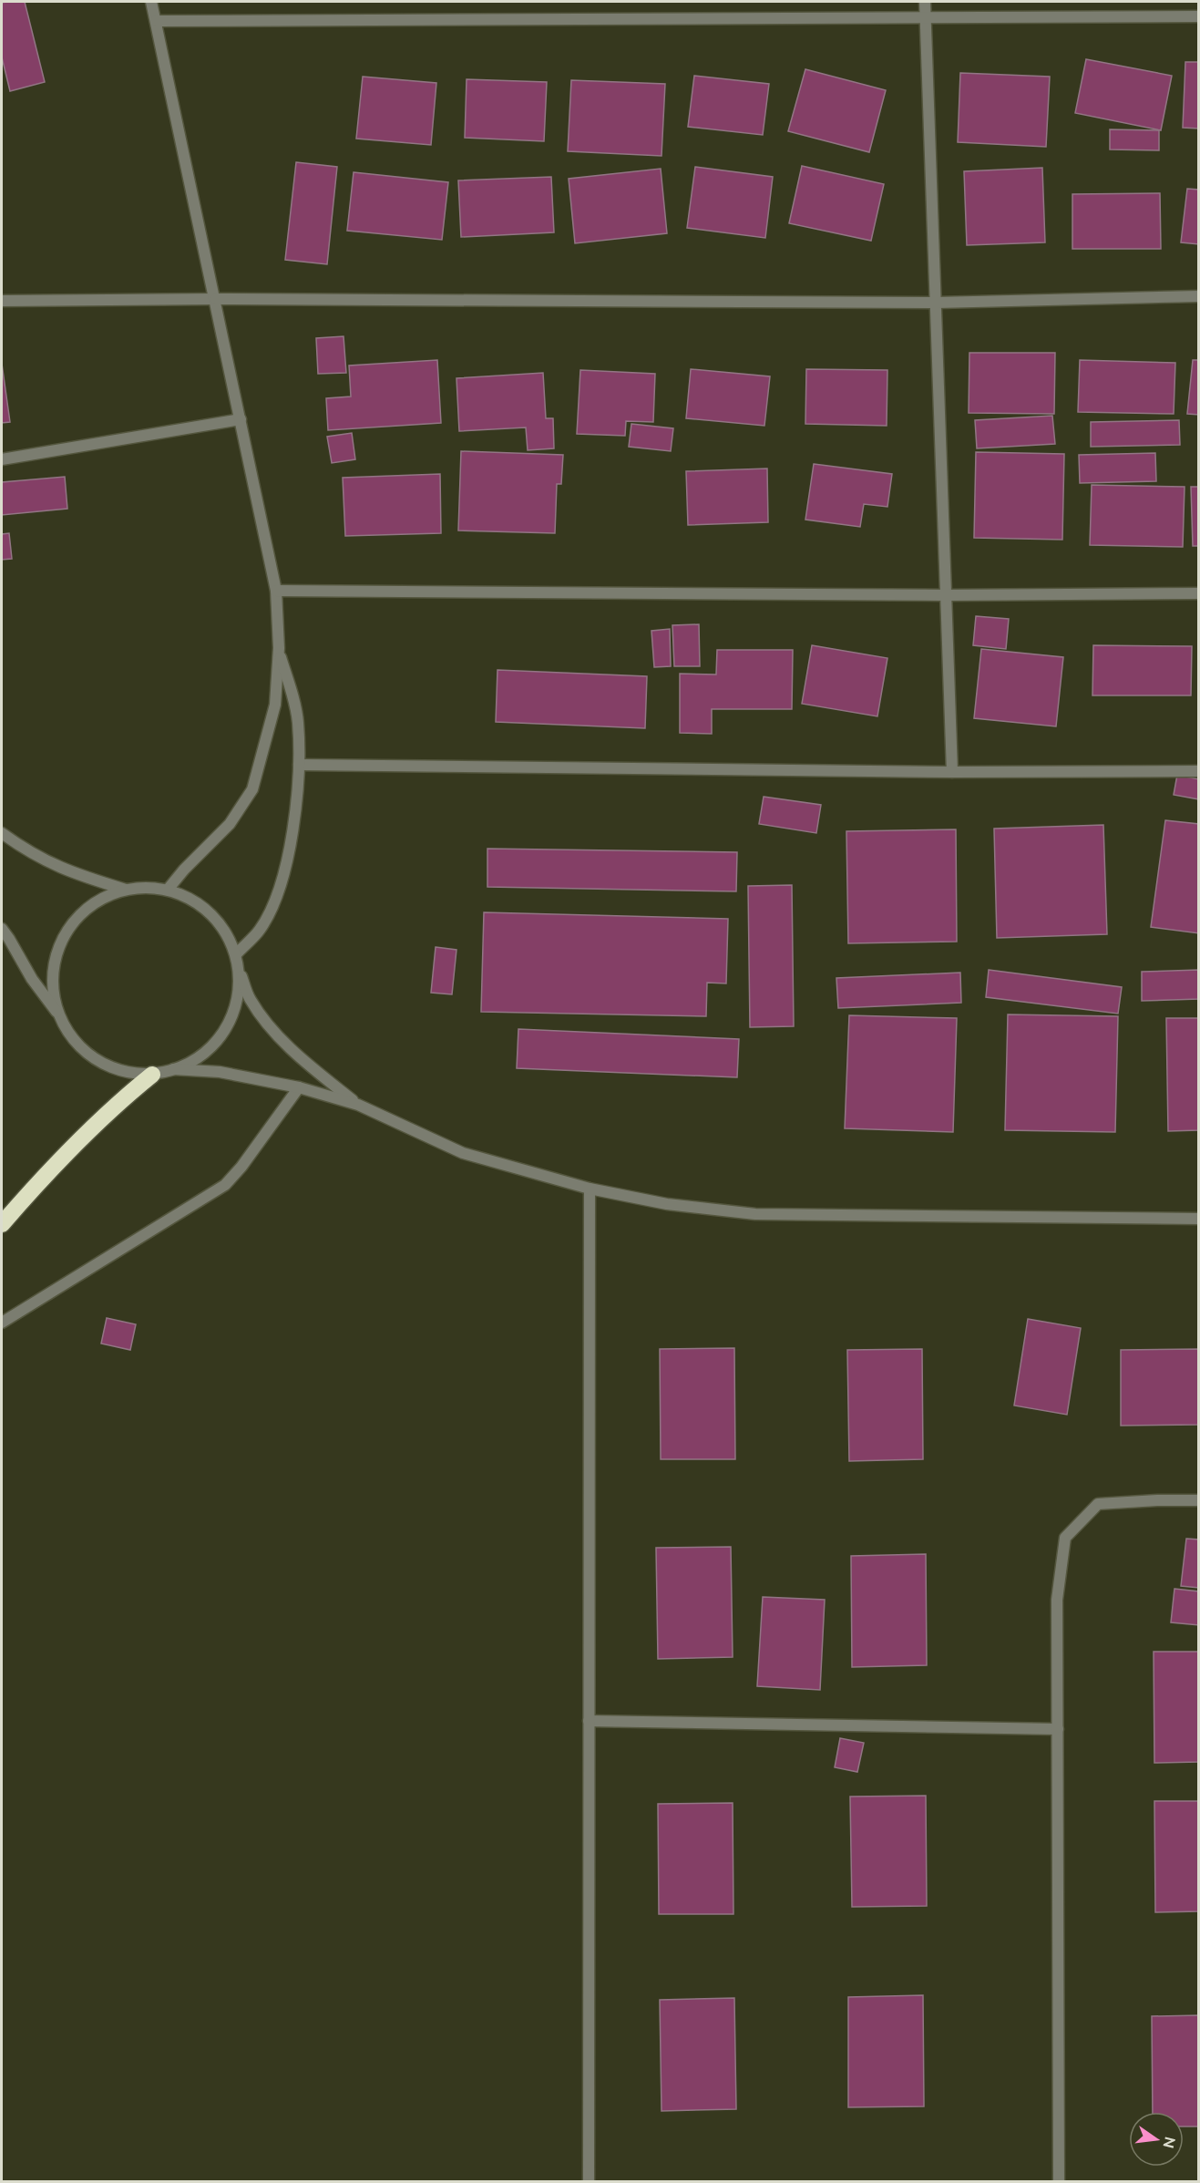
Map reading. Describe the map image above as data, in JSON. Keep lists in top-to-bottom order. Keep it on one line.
{"north":"right"}
